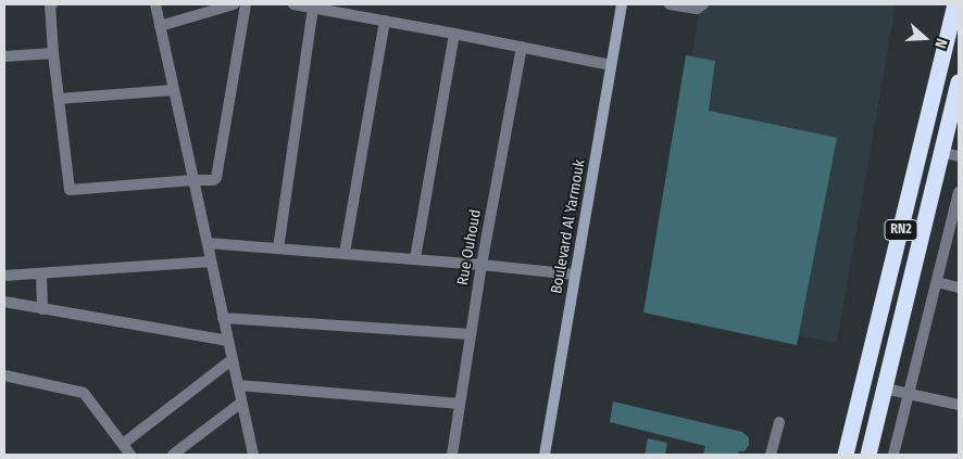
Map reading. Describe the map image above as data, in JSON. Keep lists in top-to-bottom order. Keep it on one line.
{"streets":{"highway":["RN2"],"street":["Boulevard Al Yarmouk","Rue Ouhoud"]},"north":"right"}
